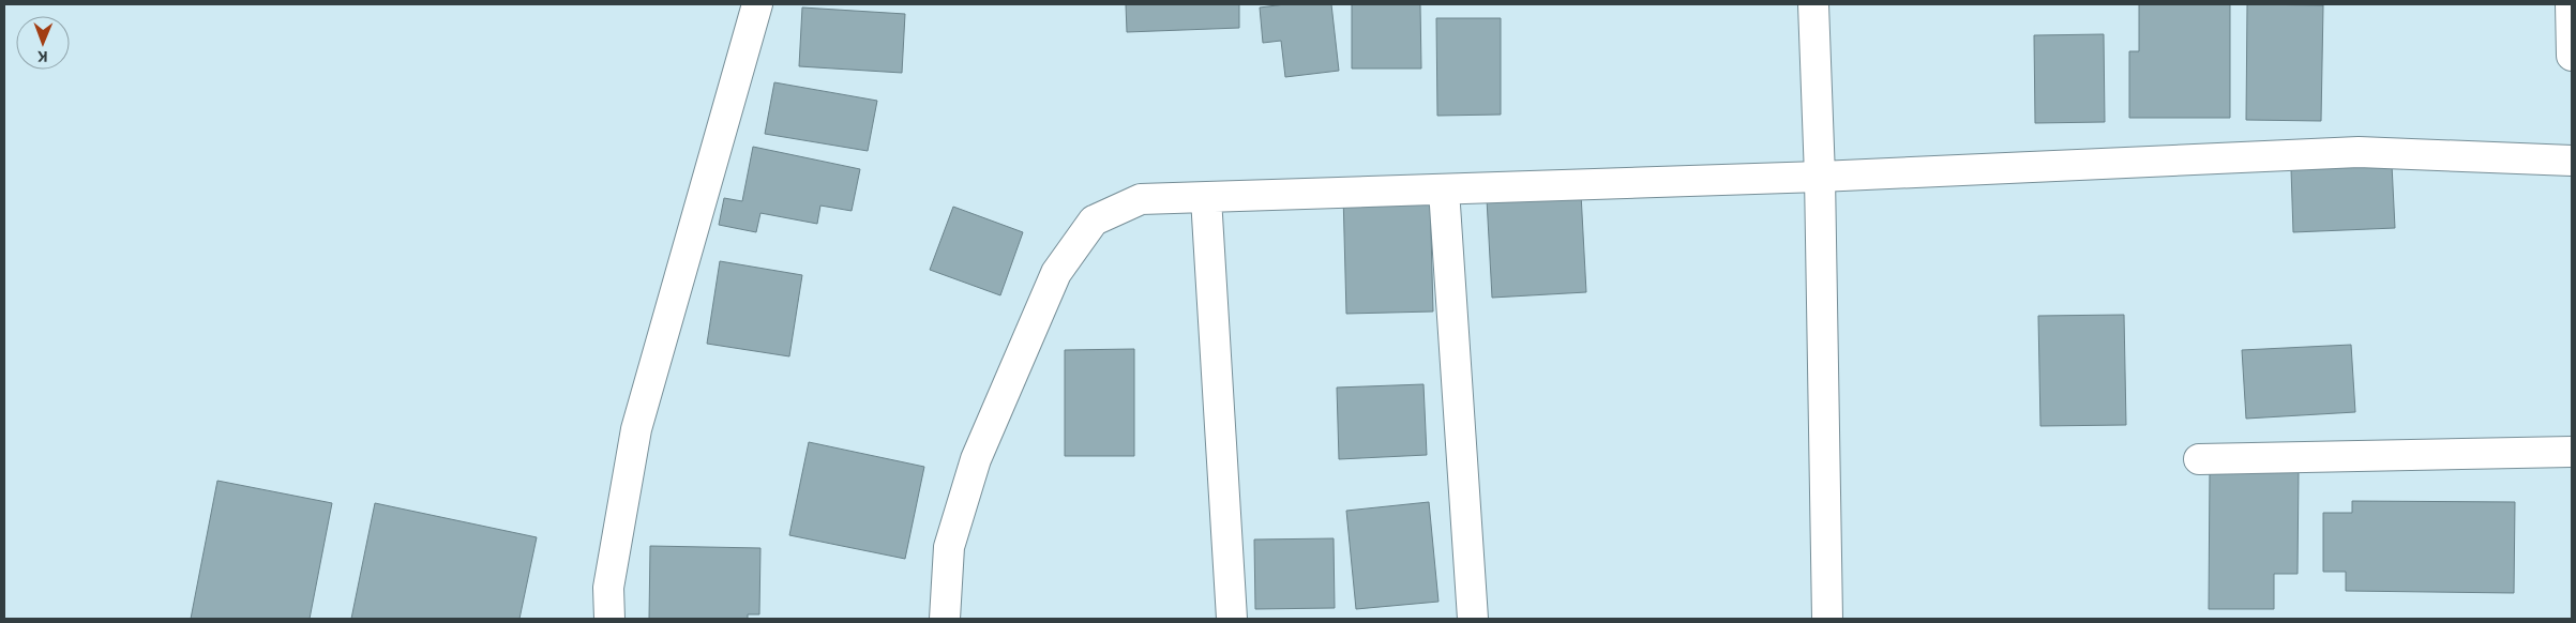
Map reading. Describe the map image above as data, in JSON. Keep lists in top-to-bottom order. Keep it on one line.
{"north":"bottom"}
